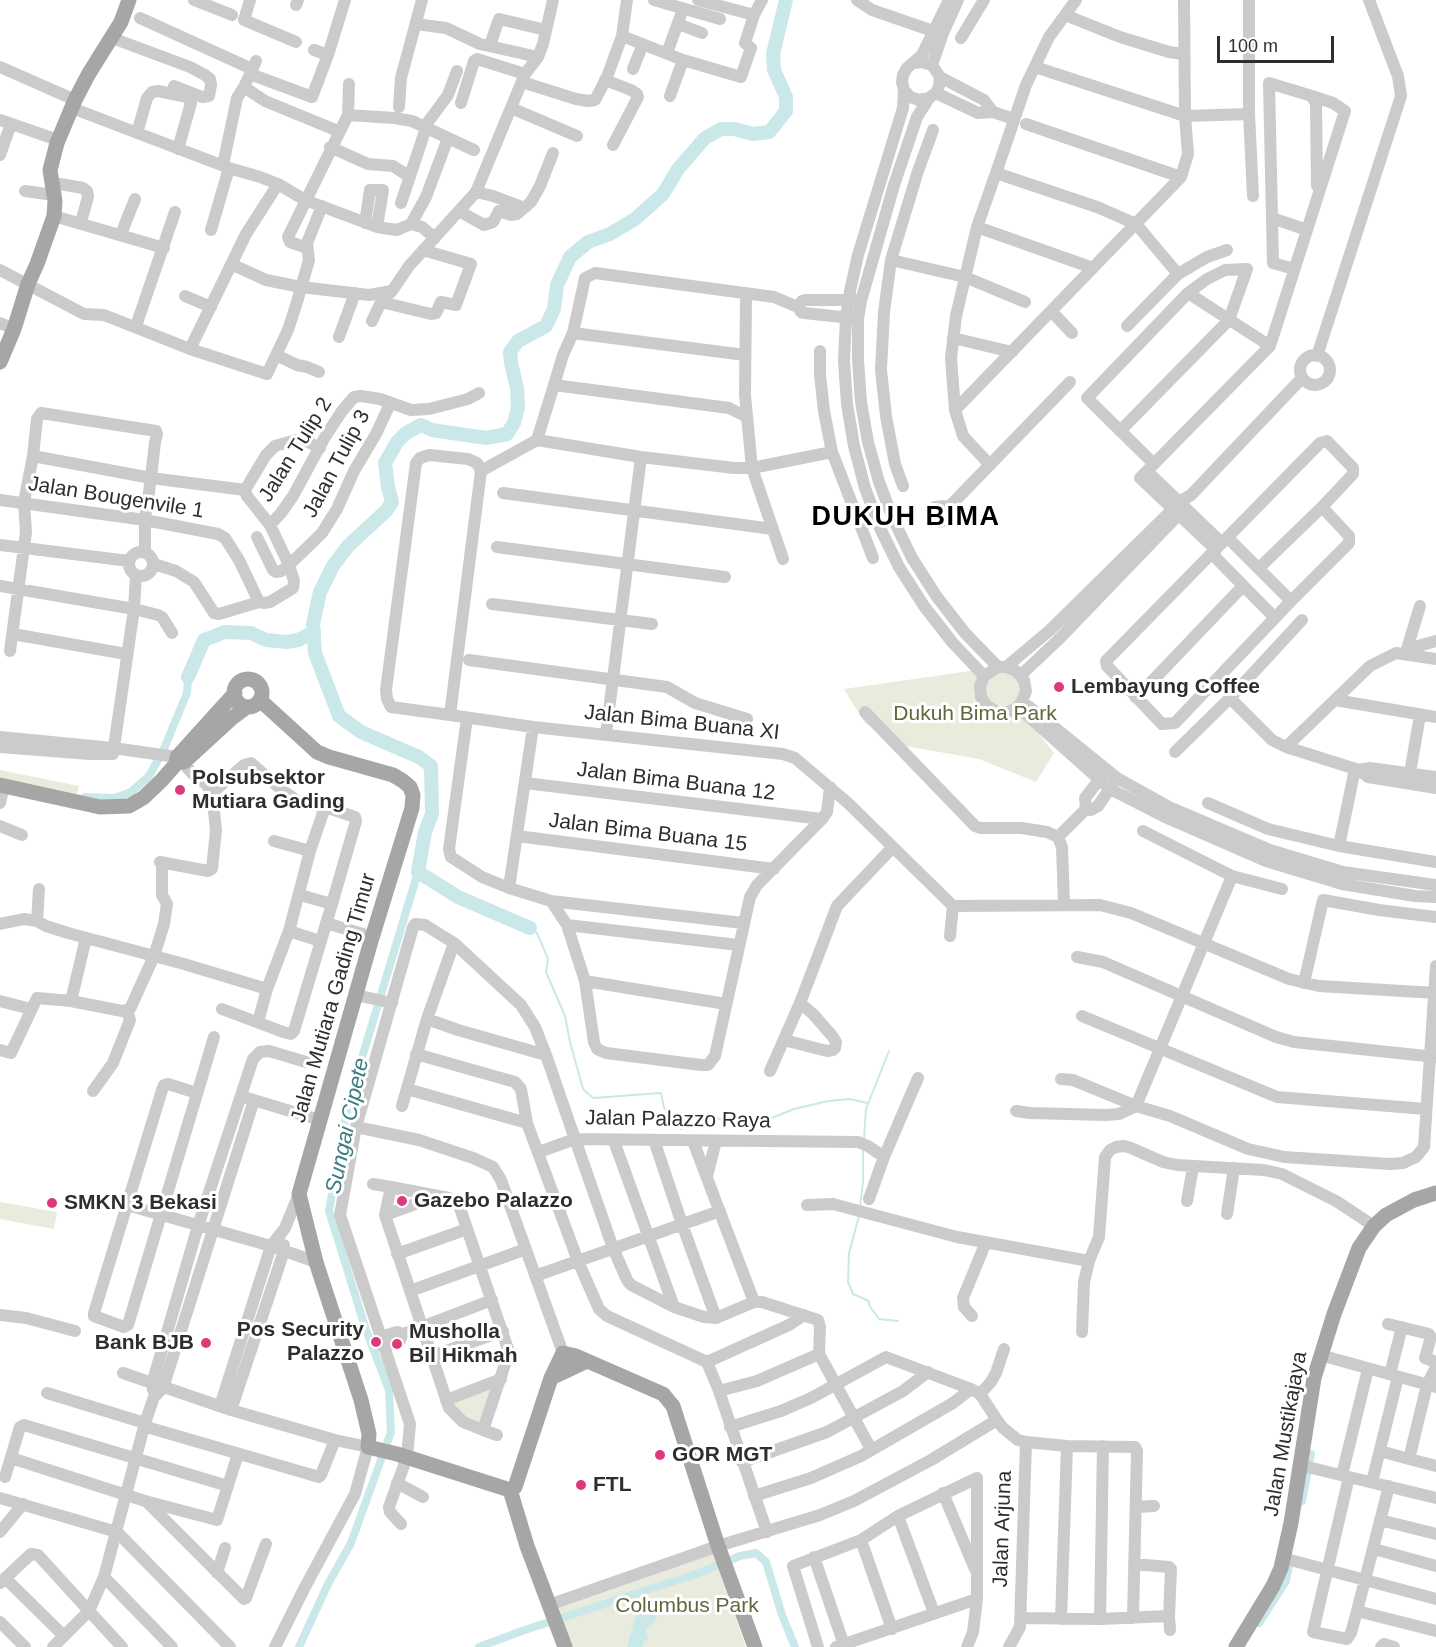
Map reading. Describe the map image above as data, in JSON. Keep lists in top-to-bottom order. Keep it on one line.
{"streets":{"main road":["Jalan Mutiara Gading Timur","Jalan Mustikajaya"],"street":["Jalan Tulip 2","Jalan Tulip 3","Jalan Bougenvile 1","Jalan Bima Buana XI","Jalan Bima Buana 12","Jalan Bima Buana 15","Jalan Palazzo Raya","Jalan Arjuna"]},"crossings":[["Jalan Tulip 2","Jalan Tulip 3"]],"districts":["DUKUH BIMA"],"water":["Sungai Cipete"],"parks":["Dukuh Bima Park","Columbus Park"],"places":["Lembayung Coffee","Polsubsektor Mutiara Gading","Gazebo Palazzo","SMKN 3 Bekasi","Pos Security Palazzo","Bank BJB","Musholla Bil Hikmah","GOR MGT","FTL"],"scale_bar":"100 m"}
